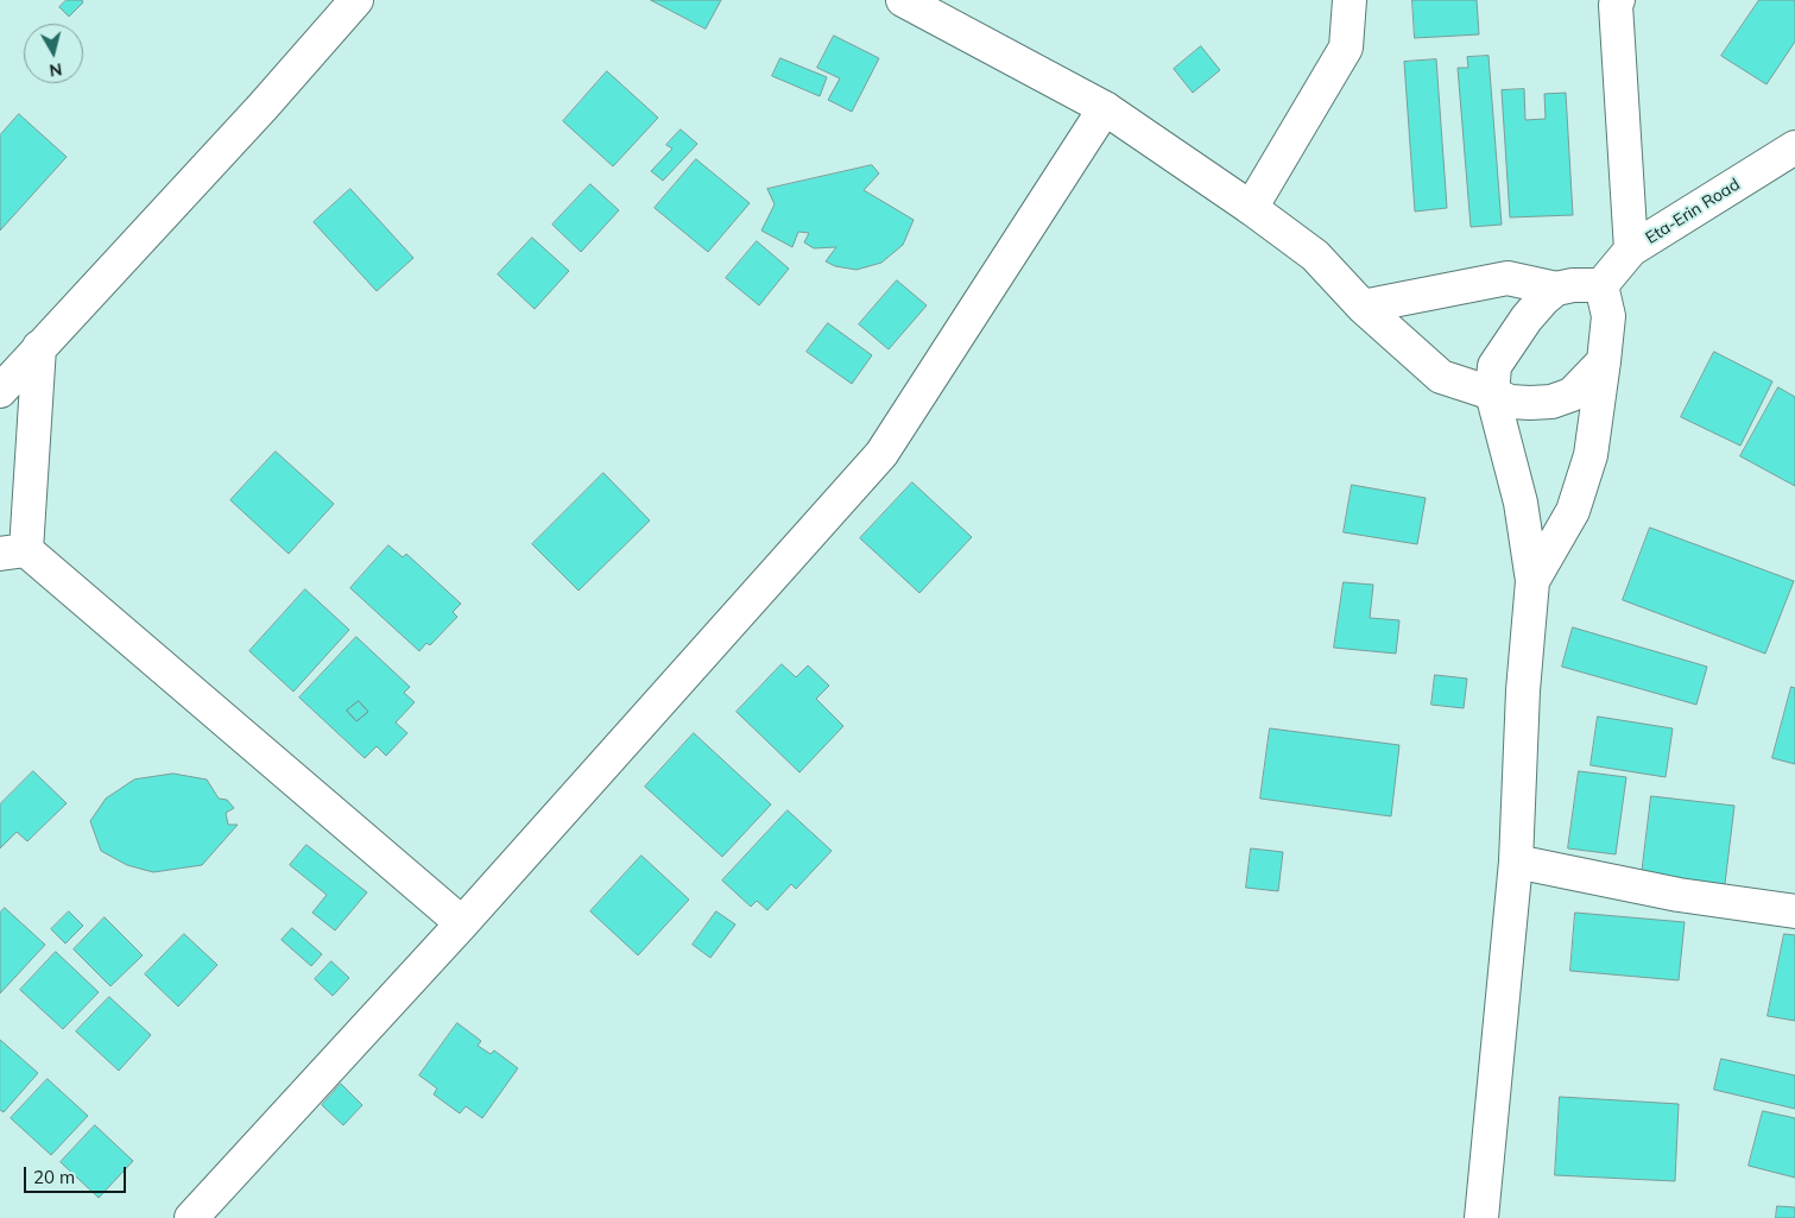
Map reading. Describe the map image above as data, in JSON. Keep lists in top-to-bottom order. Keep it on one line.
{"streets":{"street":["Eta-Erin Road"]},"scale_bar":"20 m","north":"bottom"}
